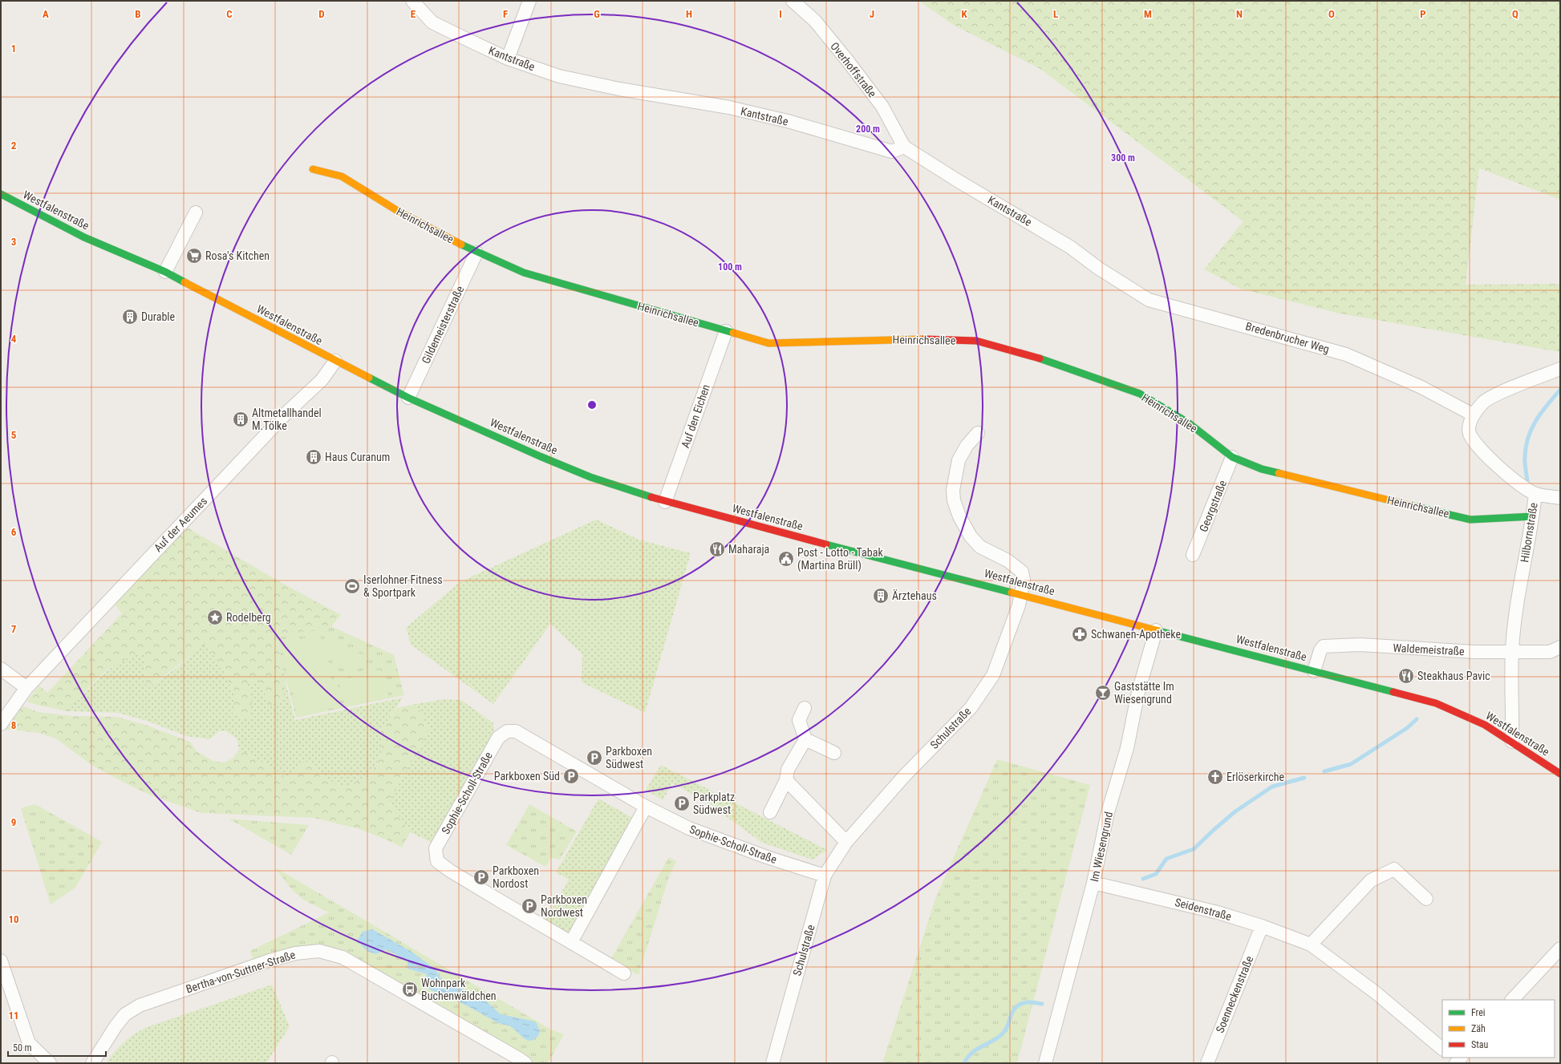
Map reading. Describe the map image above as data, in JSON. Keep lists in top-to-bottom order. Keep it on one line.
{"streets":{"main road":["Westfalenstraße","Heinrichsallee"],"street":["Kantstraße","Overhoffstraße","Gildemeisterstraße","Bredenbrucher Weg","Auf den Eichen","Georgstraße","Auf der Aeumes","Hilbornstraße","Waldemeistraße","Schulstraße","Sophie-Scholl-Straße","Im Wiesengrund","Seidenstraße","Bertha-von-Suttner-Straße","Soenneckenstraße"]},"crossings":[["Kantstraße","Overhoffstraße"],["Kantstraße","Bredenbrucher Weg"],["Westfalenstraße","Gildemeisterstraße"],["Westfalenstraße","Auf den Eichen"],["Westfalenstraße","Auf der Aeumes"],["Westfalenstraße","Hilbornstraße"],["Westfalenstraße","Waldemeistraße"],["Westfalenstraße","Schulstraße"],["Westfalenstraße","Im Wiesengrund"],["Heinrichsallee","Gildemeisterstraße"],["Heinrichsallee","Auf den Eichen"],["Heinrichsallee","Georgstraße"],["Heinrichsallee","Hilbornstraße"],["Bredenbrucher Weg","Hilbornstraße"],["Hilbornstraße","Waldemeistraße"],["Schulstraße","Sophie-Scholl-Straße"],["Im Wiesengrund","Seidenstraße"],["Seidenstraße","Soenneckenstraße"]],"places":{"supermarket":["Rosa's Kitchen"],"building":["Durable","Altmetallhandel M.Tölke","Haus Curanum","Ärztehaus"],"restaurant":["Maharaja","Steakhaus Pavic"],"public building":["Post - Lotto - Tabak (Martina Brüll)"],"sports":["Iserlohner Fitness & Sportpark"],"place":["Rodelberg"],"pharmacy":["Schwanen-Apotheke"],"bar":["Gaststätte Im Wiesengrund"],"parking":["Parkboxen Südwest","Parkboxen Süd","Parkplatz Südwest","Parkboxen Nordost","Parkboxen Nordwest"],"church":["Erlöserkirche"],"bus stop":["Wohnpark Buchenwäldchen"]},"legend":["Frei","Zäh","Stau"],"scale_bar":"50 m","grid":{"columns":["A","B","C","D","E","F","G","H","I","J","K","L","M","N","O","P","Q"],"rows":["1","2","3","4","5","6","7","8","9","10","11"]},"rings":["200 m","300 m","100 m"]}
